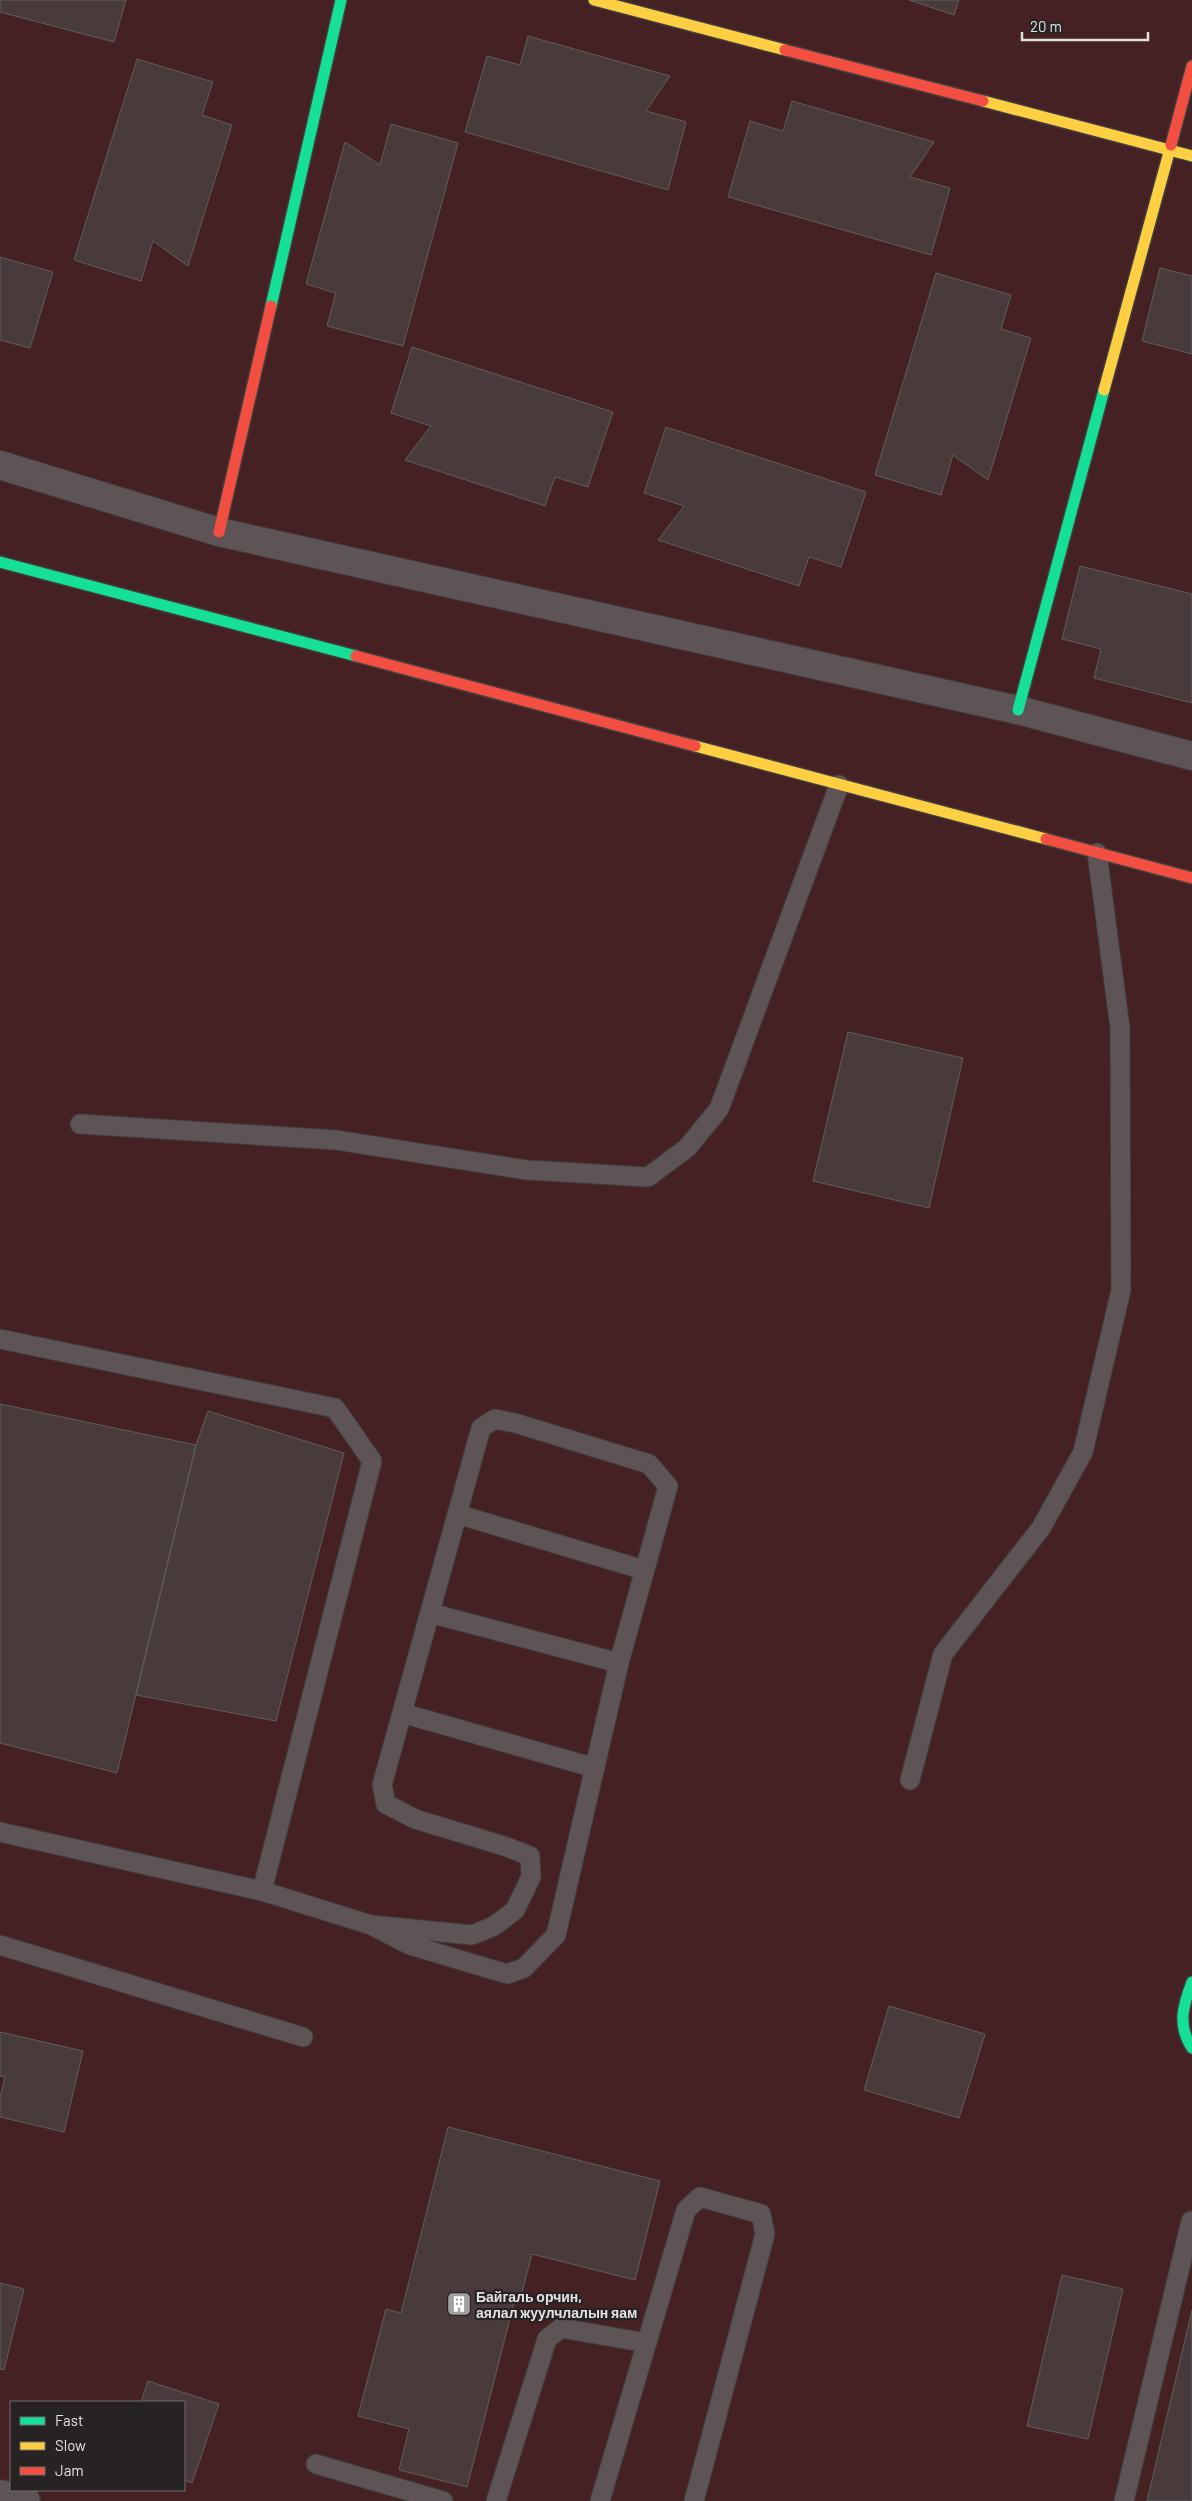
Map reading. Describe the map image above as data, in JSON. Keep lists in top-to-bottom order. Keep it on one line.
{"places":{"building":["Байгаль орчин, аялал жуулчлалын яам"]},"legend":["Fast","Slow","Jam"],"scale_bar":"20 m"}
